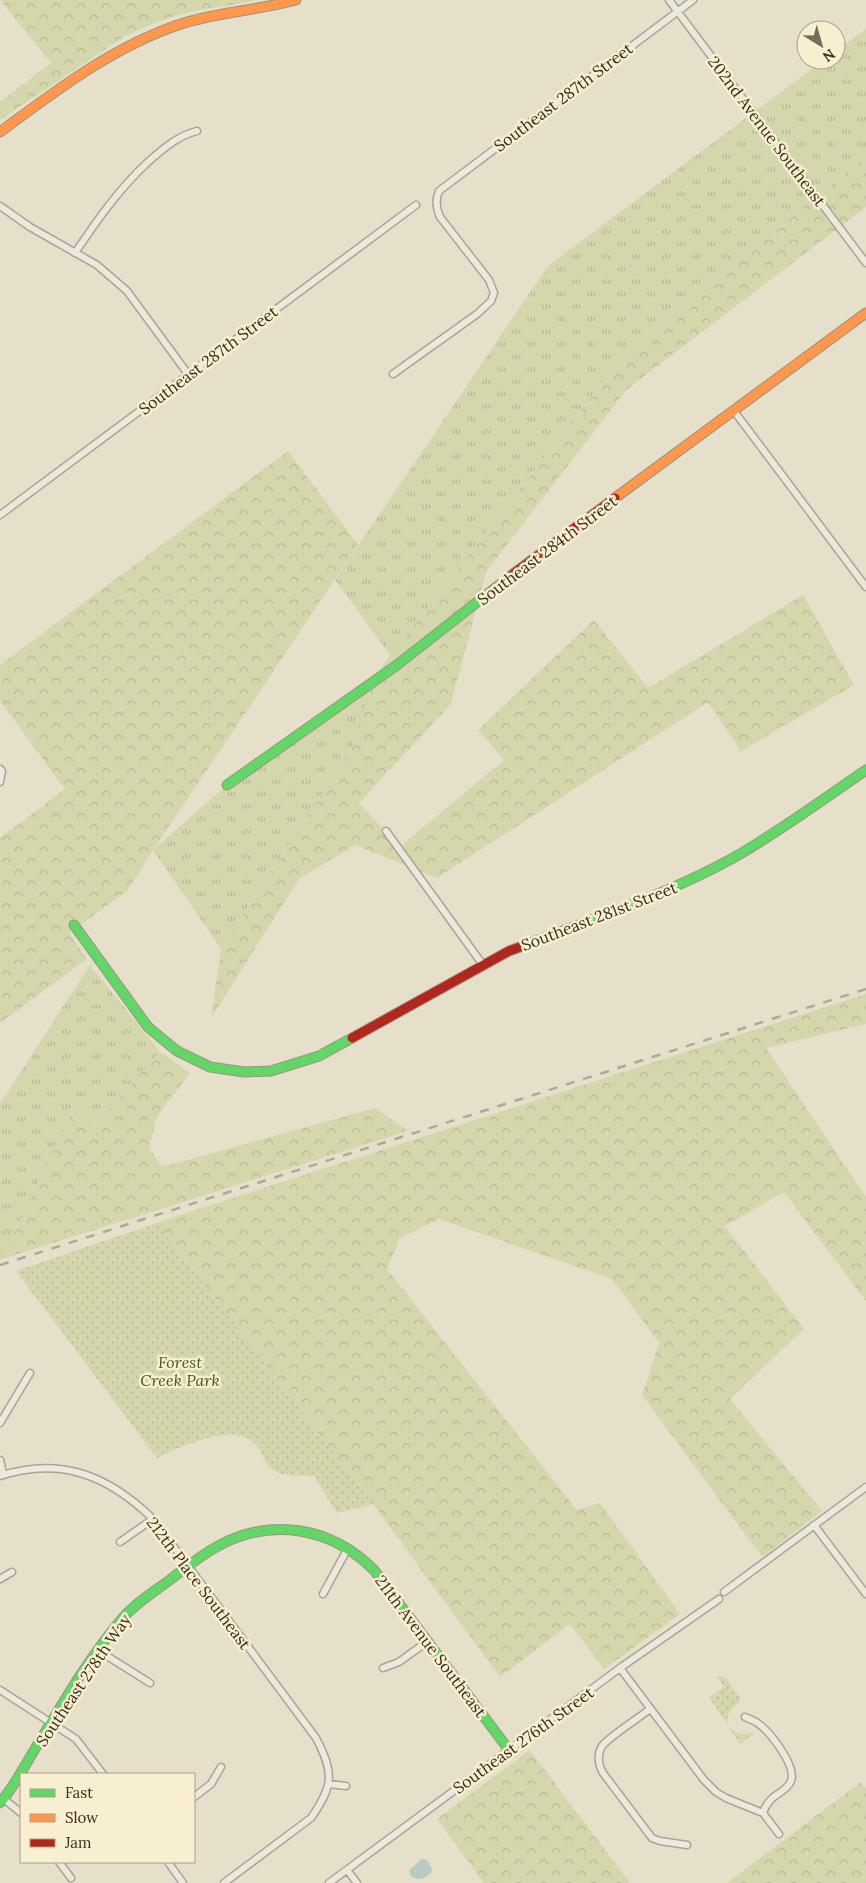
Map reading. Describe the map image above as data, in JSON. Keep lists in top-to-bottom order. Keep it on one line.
{"streets":{"street":["Southeast 287th Street","202nd Avenue Southeast","Southeast 284th Street","Southeast 281st Street","212th Place Southeast","211th Avenue Southeast","Southeast 278th Way","Southeast 276th Street"]},"crossings":[["Southeast 287th Street","202nd Avenue Southeast"],["212th Place Southeast","Southeast 278th Way"],["211th Avenue Southeast","Southeast 278th Way"],["211th Avenue Southeast","Southeast 276th Street"]],"parks":["Forest Creek Park"],"legend":["Fast","Slow","Jam"],"north":"bottom right"}
